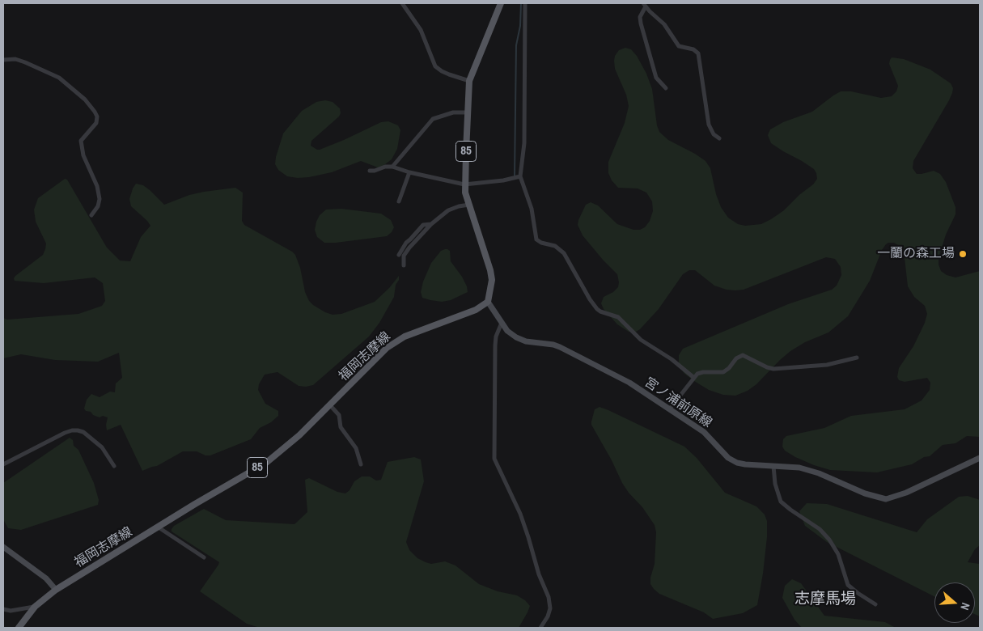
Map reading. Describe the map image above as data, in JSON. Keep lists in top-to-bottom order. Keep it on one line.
{"streets":{"main road":["85","福岡志摩線","宮ノ浦前原線"]},"crossings":[["85","福岡志摩線"],["85","宮ノ浦前原線"],["福岡志摩線","宮ノ浦前原線"]],"districts":["志摩馬場"],"places":["一蘭の森工場"],"north":"right"}
